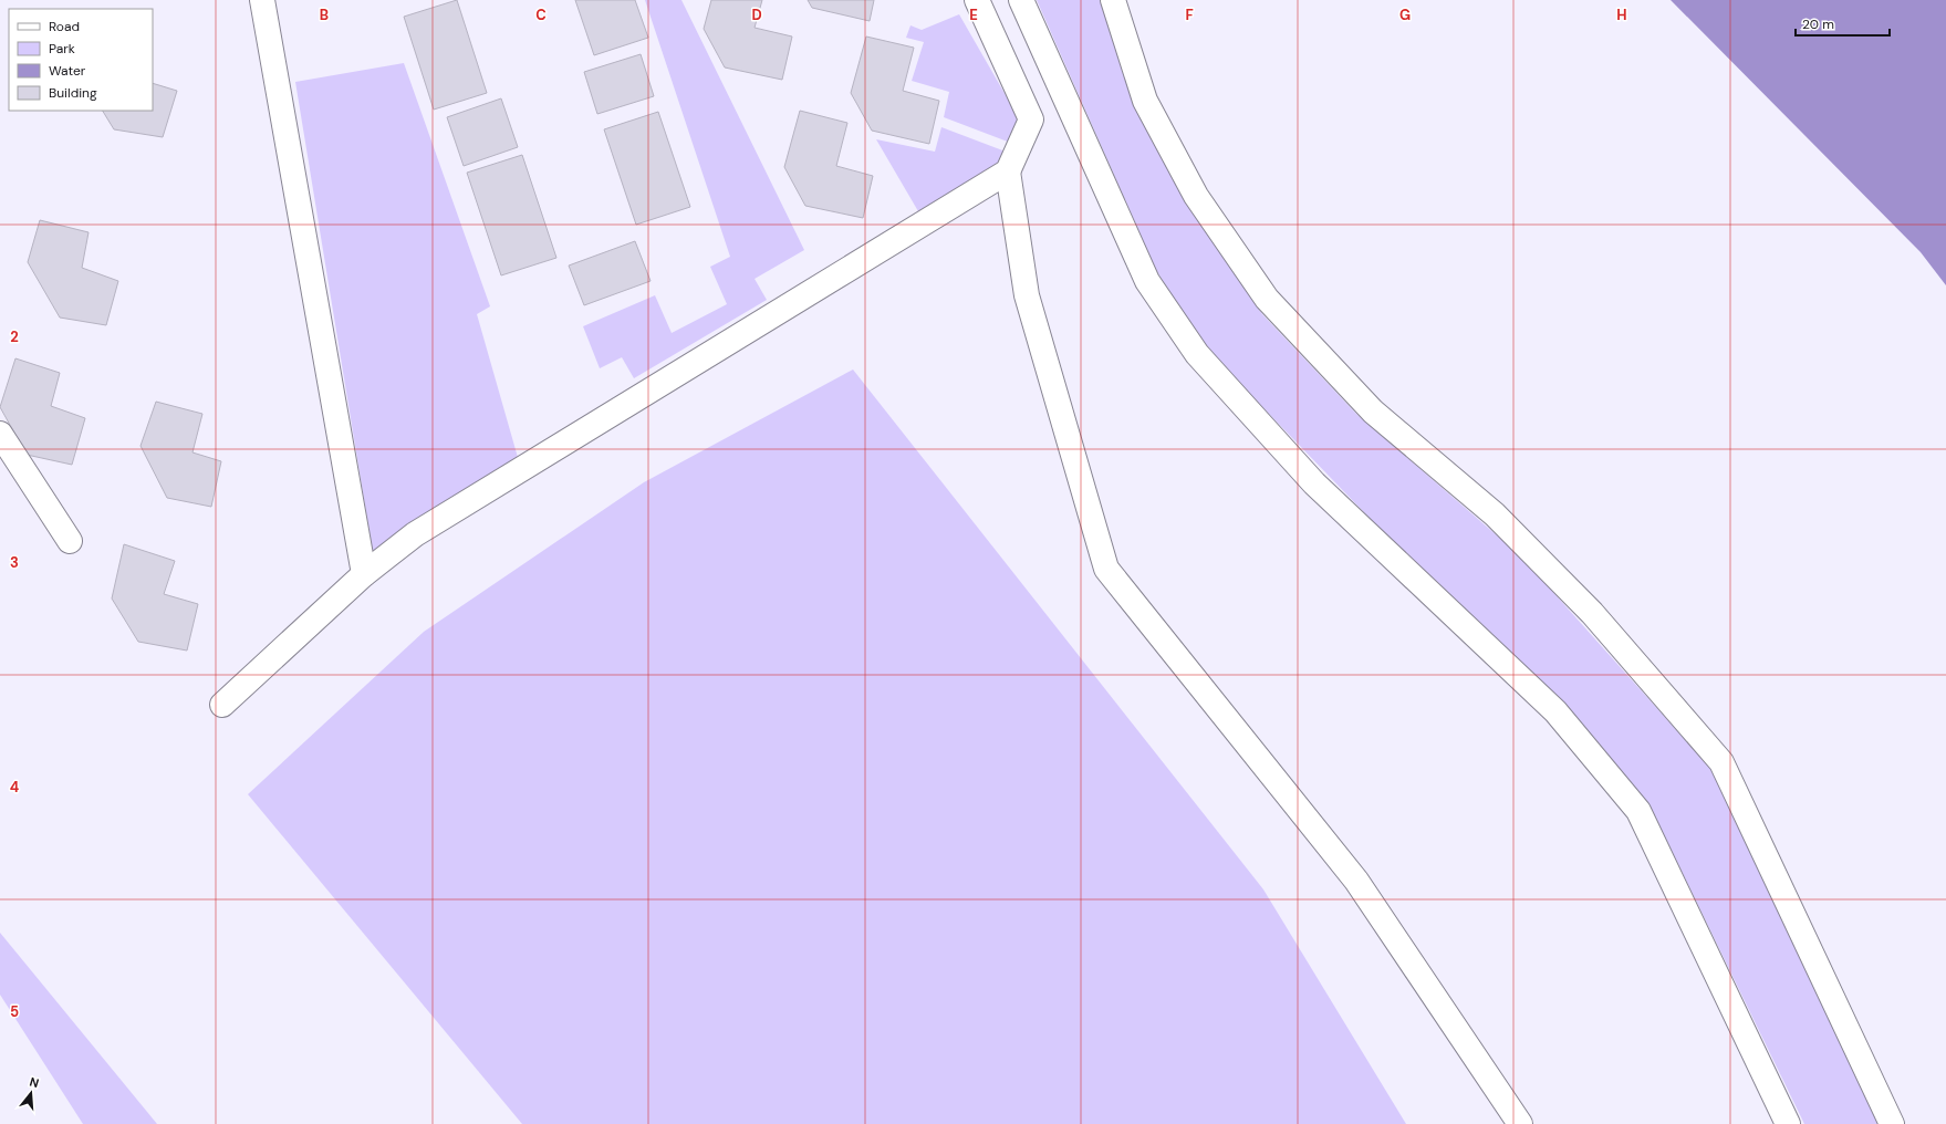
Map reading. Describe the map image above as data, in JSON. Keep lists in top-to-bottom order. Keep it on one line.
{"legend":["Road","Park","Water","Building"],"scale_bar":"20 m","north":"top","grid":{"columns":["B","C","D","E","F","G","H"],"rows":["2","3","4","5"]}}
